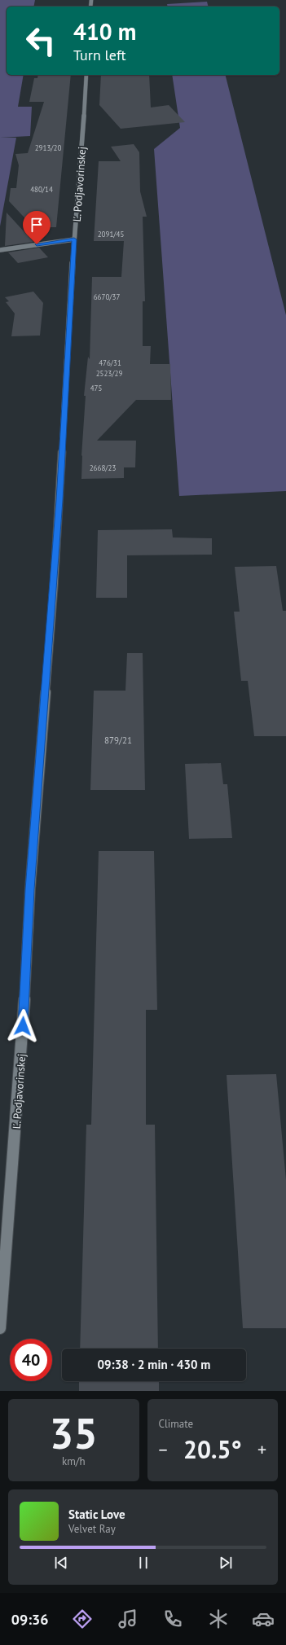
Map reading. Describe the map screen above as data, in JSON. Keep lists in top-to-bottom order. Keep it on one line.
{"streets":{"street":["Ľ. Podjavorinskej"]},"house_numbers":["2913/20","480/14","2091/45","6670/37","476/31","2523/29","475","2668/23","879/21"],"page":{"turn":["410 m","Turn left"],"limit":"40","trip":"09:38 · 2 min · 430 m","tile":[["35","km/h"],"Climate"],"heat":["−","20.5°","+"],"song":["Static Love","Velvet Ray"],"tabs":"09:36"}}
